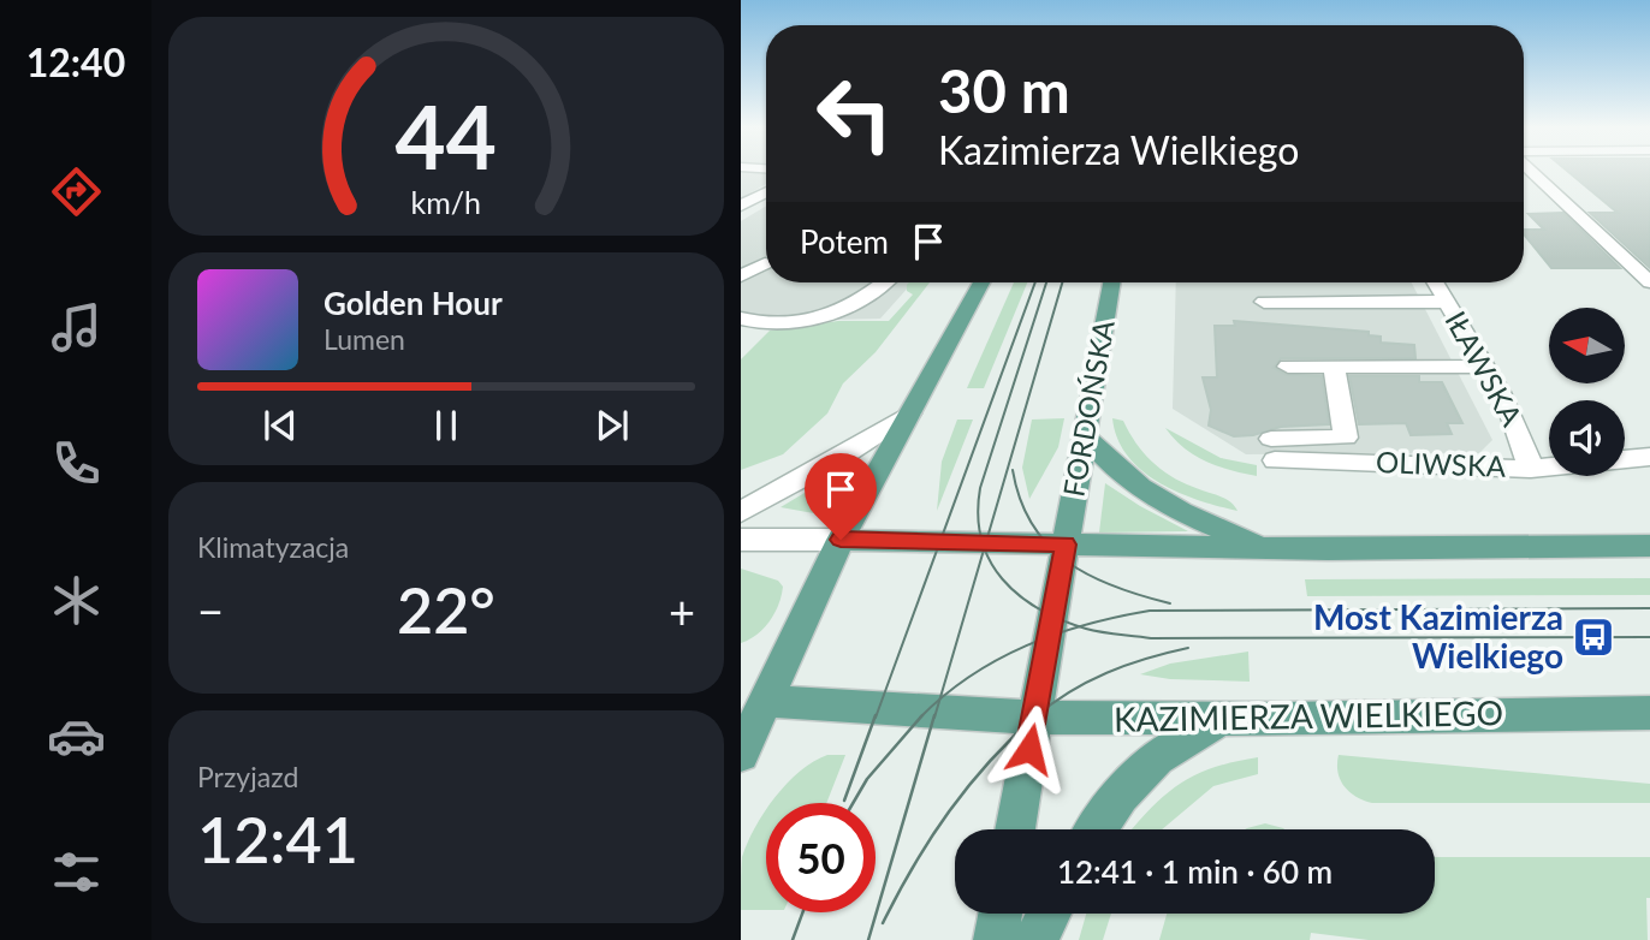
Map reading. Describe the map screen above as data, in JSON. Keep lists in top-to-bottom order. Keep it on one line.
{"streets":{"main road":["FORDOŃSKA","KAZIMIERZA WIELKIEGO"],"street":["IŁAWSKA","OLIWSKA"]},"crossings":[["IŁAWSKA","OLIWSKA"],["FORDOŃSKA","KAZIMIERZA WIELKIEGO"]],"places":{"bus stop":["Most Kazimierza Wielkiego"]},"north":"left","page":{"tabs":"12:40","turn":["30 m","Kazimierza Wielkiego"],"then":"Potem","song":["Golden Hour","Lumen"],"tile":["Klimatyzacja",["Przyjazd","12:41"]],"heat":["−","22°","+"],"limit":"50","trip":"12:41 · 1 min · 60 m","gauge":["44","km/h"]}}
